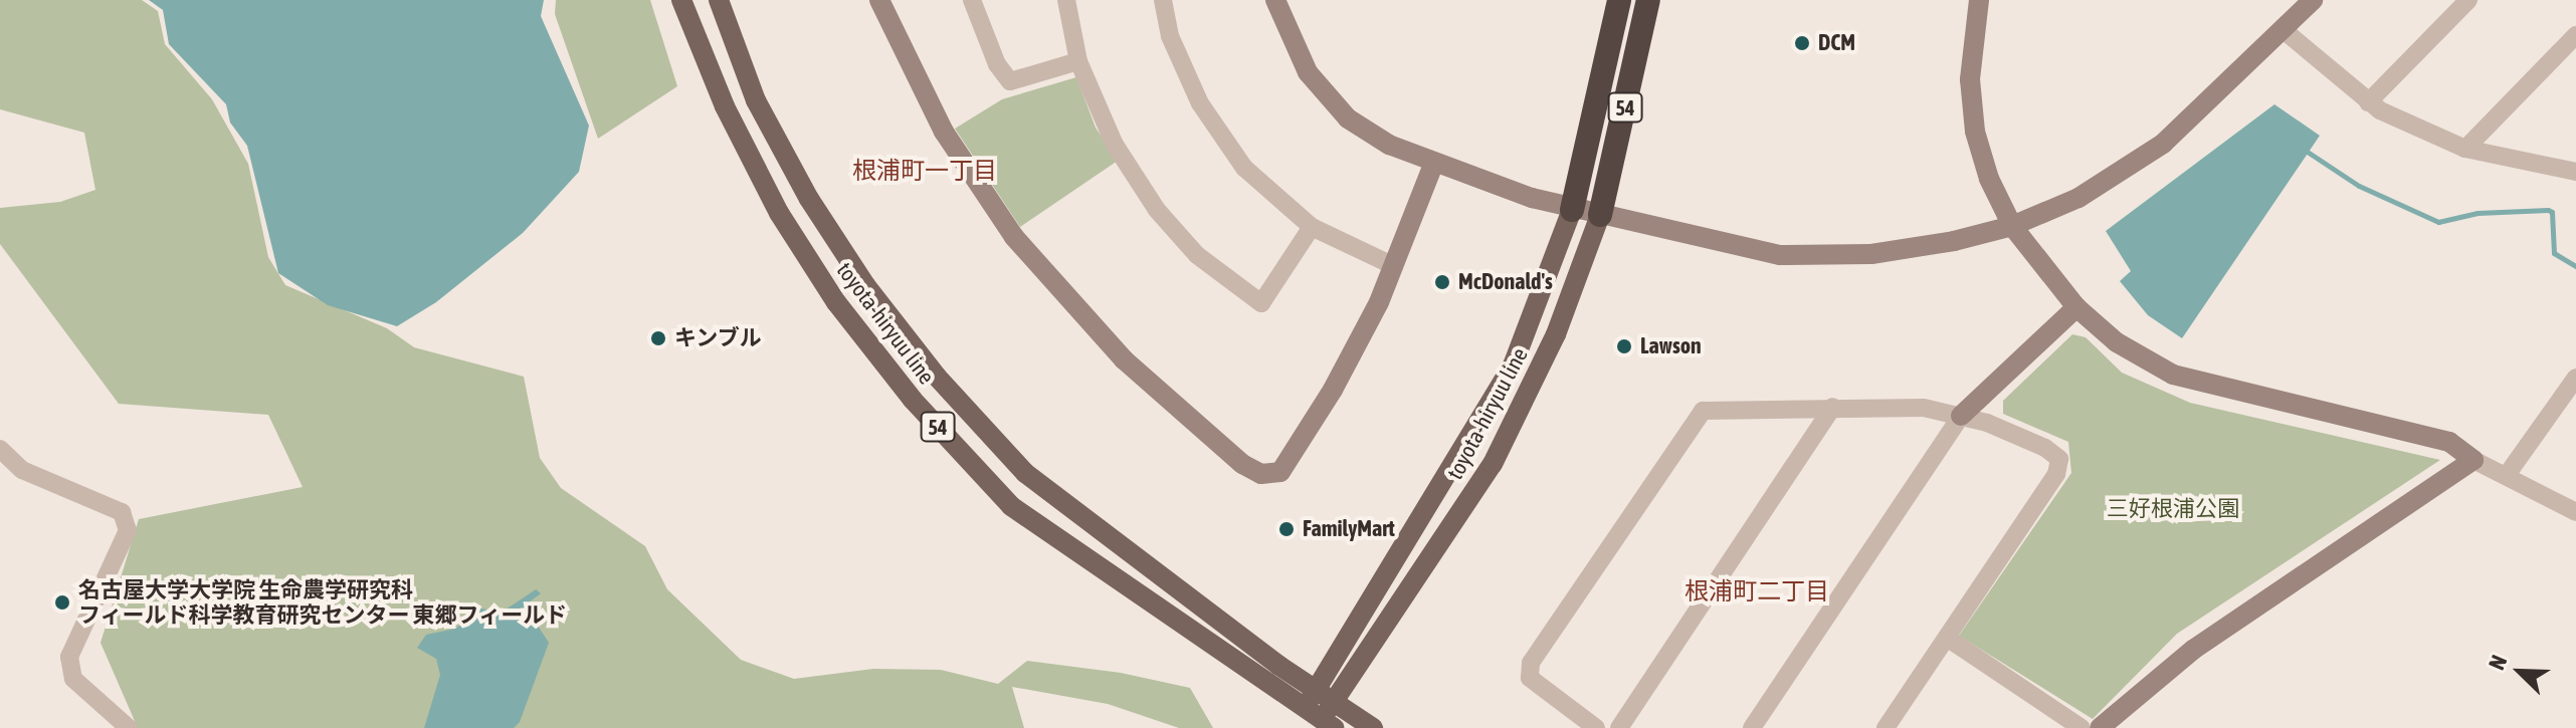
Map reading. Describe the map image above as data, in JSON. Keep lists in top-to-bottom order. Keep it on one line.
{"streets":{"highway":["54"],"main road":["toyota-hiryuu line"]},"crossings":[["54","toyota-hiryuu line"]],"districts":["根浦町一丁目","根浦町二丁目"],"parks":["三好根浦公園"],"places":["DCM","McDonald's","キンブル","Lawson","FamilyMart","名古屋大学大学院 生命農学研究科 フィールド科学教育研究センター 東郷フィールド"],"north":"top left"}
